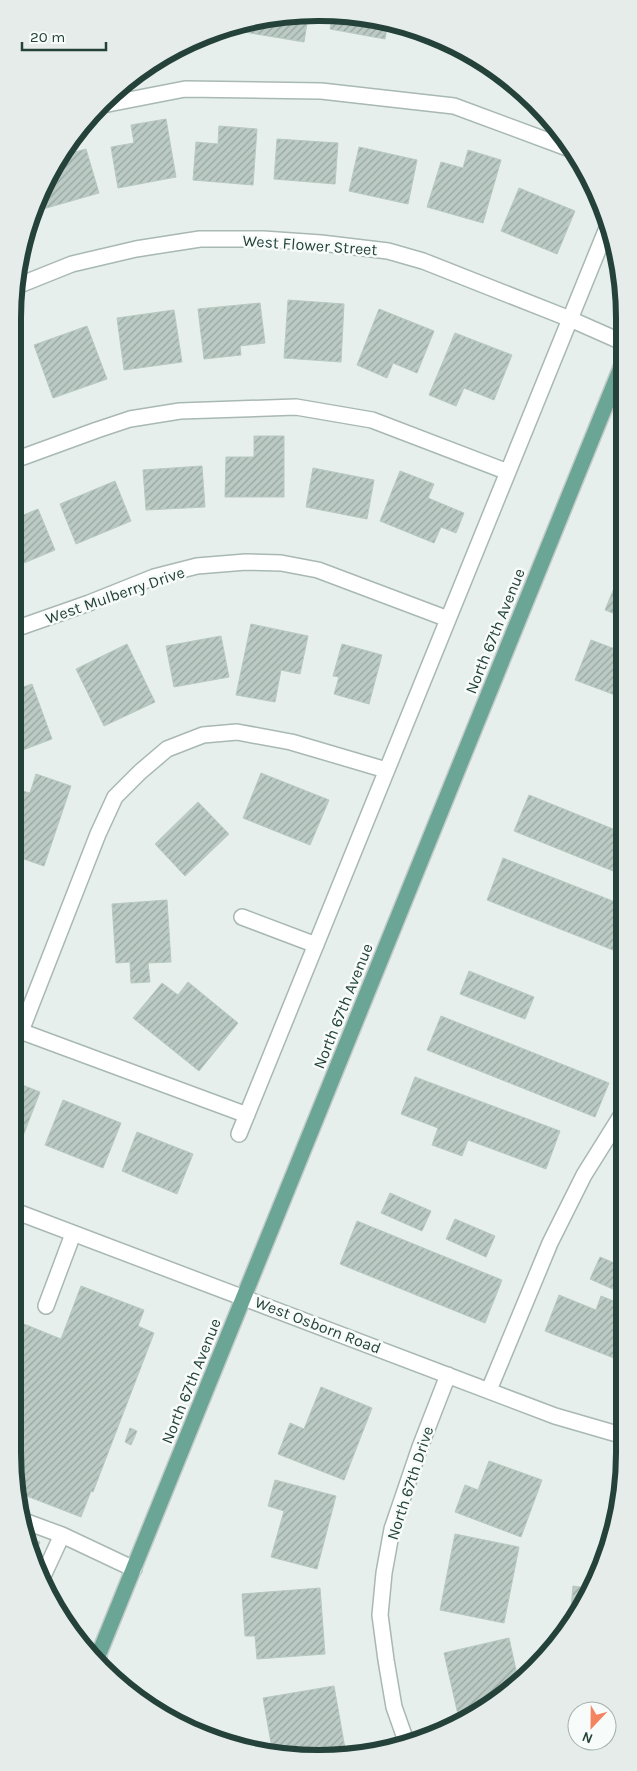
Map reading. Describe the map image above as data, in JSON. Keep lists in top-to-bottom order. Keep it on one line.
{"streets":{"main road":["North 67th Avenue"],"street":["West Flower Street","West Mulberry Drive","West Osborn Road","North 67th Drive"]},"crossings":[["North 67th Avenue","West Osborn Road"],["West Osborn Road","North 67th Drive"]],"scale_bar":"20 m","north":"bottom"}
